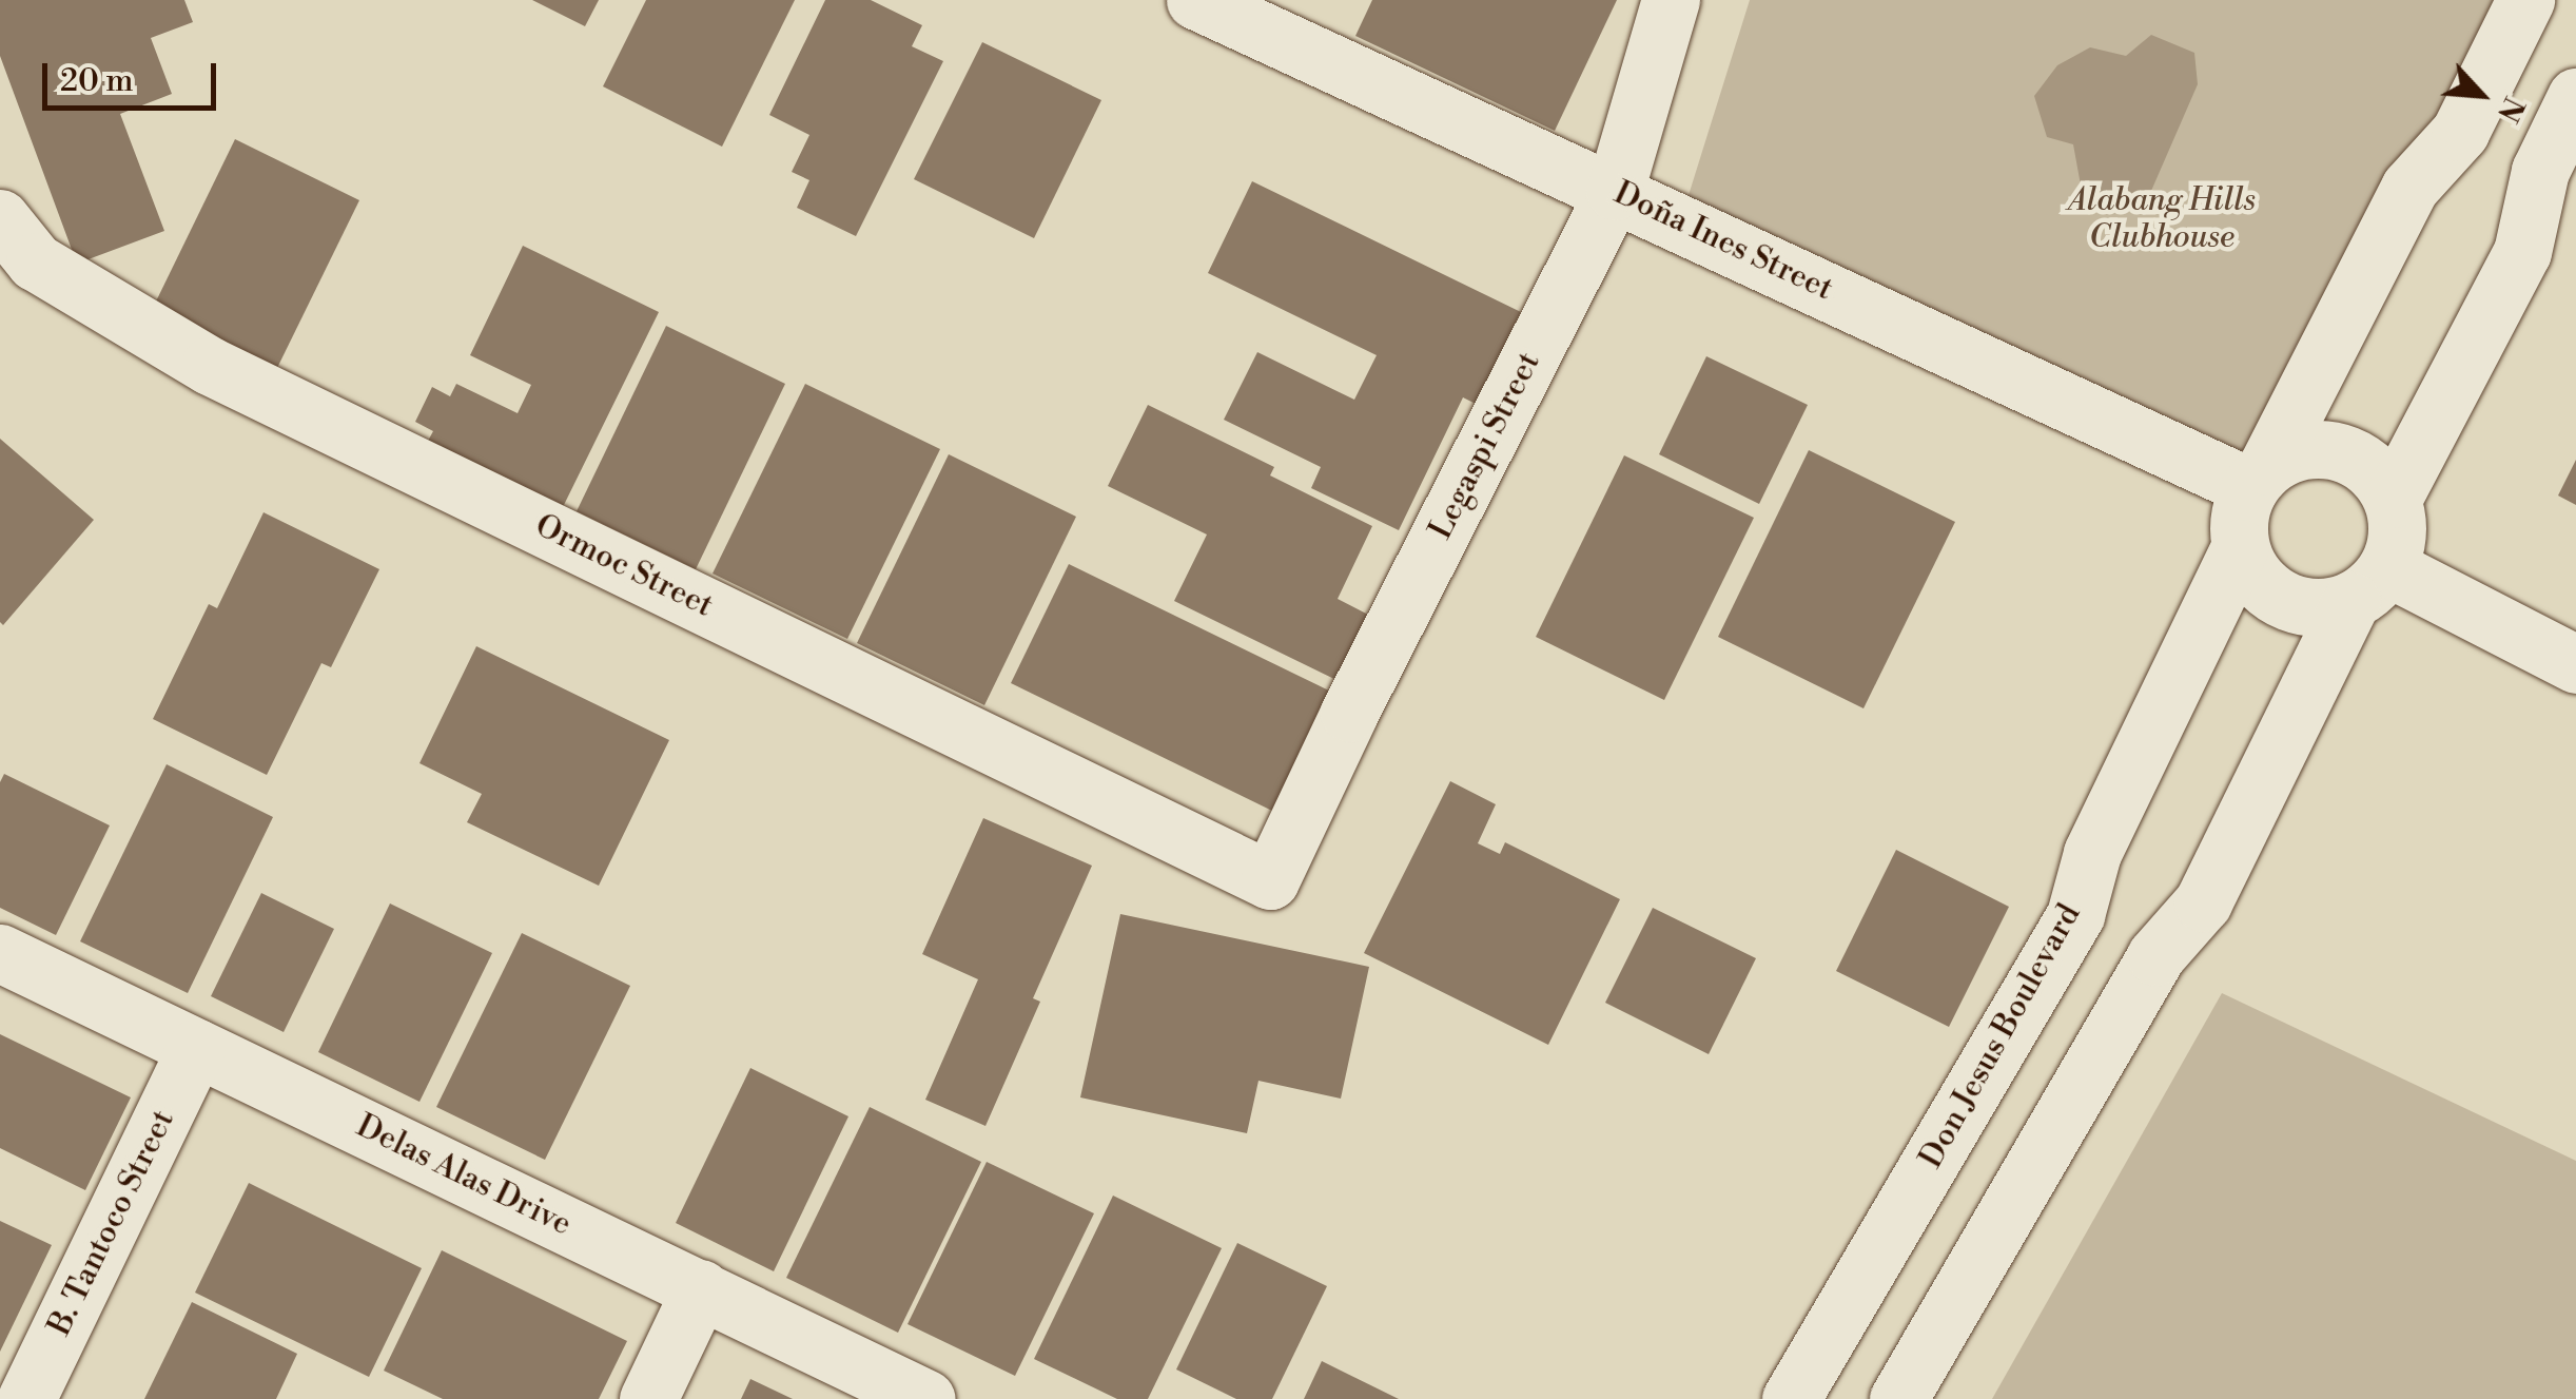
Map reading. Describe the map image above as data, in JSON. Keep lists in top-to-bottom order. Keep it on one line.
{"streets":{"street":["Doña Ines Street","Legaspi Street","Ormoc Street","Don Jesus Boulevard","Delas Alas Drive","B. Tantoco Street"]},"crossings":[["Doña Ines Street","Legaspi Street"],["Doña Ines Street","Don Jesus Boulevard"],["Legaspi Street","Ormoc Street"],["Delas Alas Drive","B. Tantoco Street"]],"parks":["Alabang Hills Clubhouse"],"scale_bar":"20 m","north":"bottom right"}
